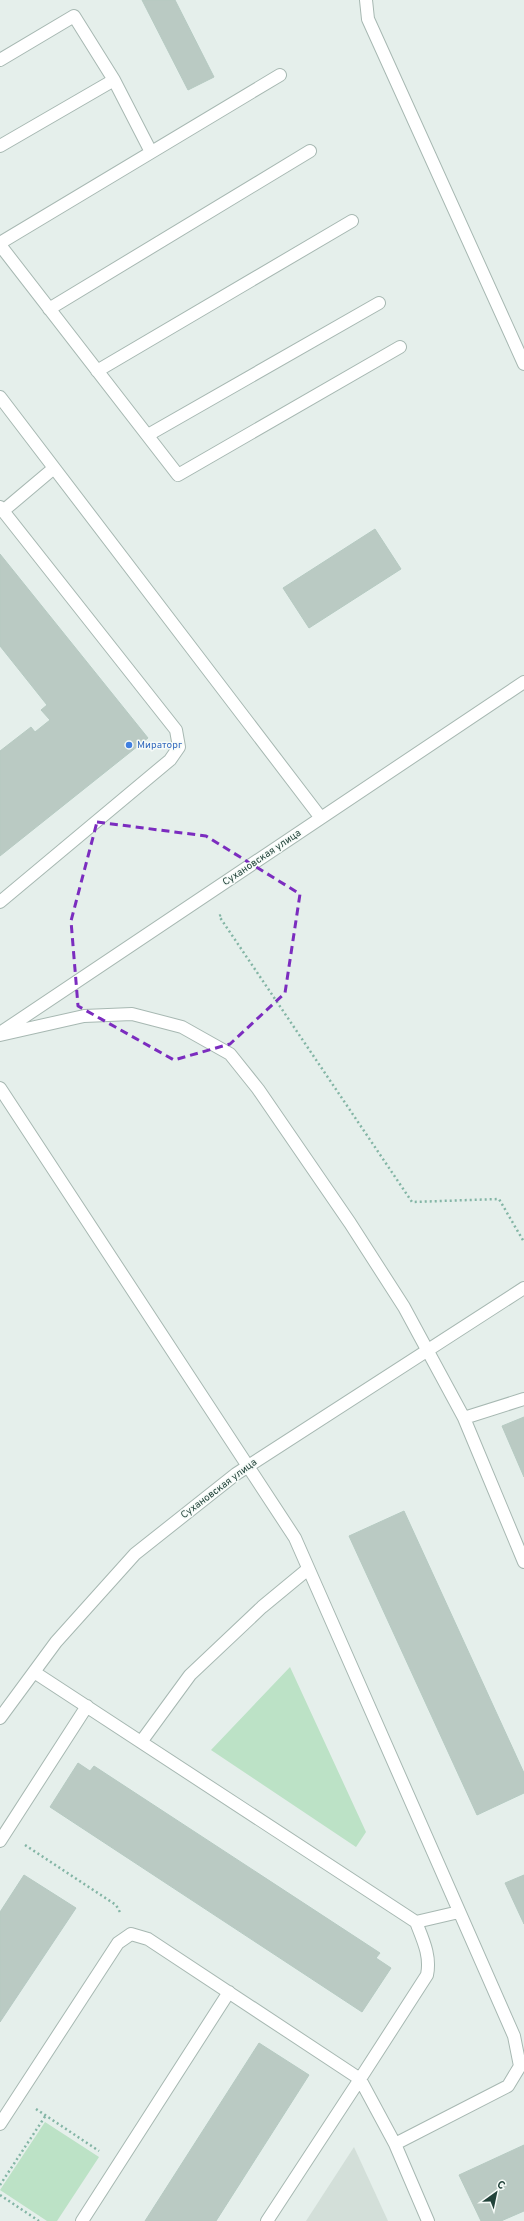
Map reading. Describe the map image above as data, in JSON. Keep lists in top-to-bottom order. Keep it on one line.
{"streets":{"street":["Сухановская улица"]},"places":["Мираторг"],"north":"top right"}
